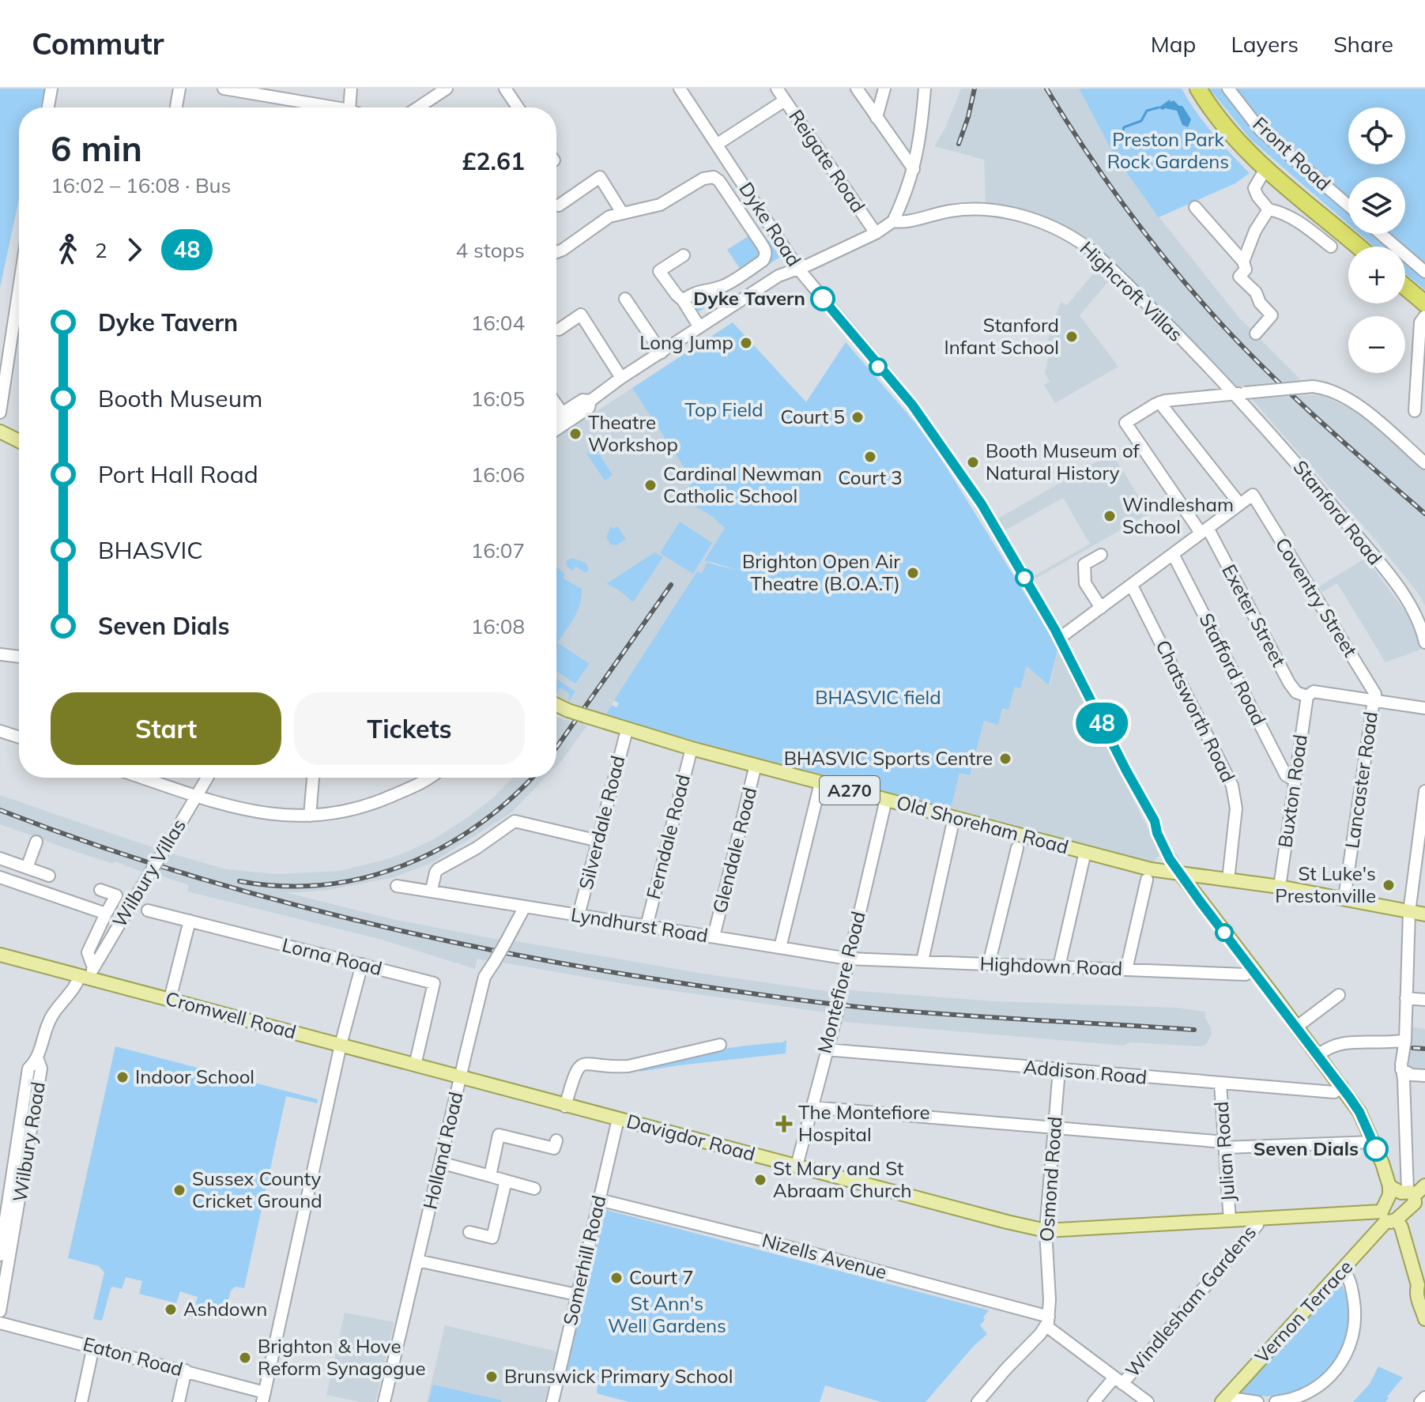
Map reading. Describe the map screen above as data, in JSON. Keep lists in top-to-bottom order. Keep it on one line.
{"streets":{"main road":["Dyke Road","A270","Old Shoreham Road","Cromwell Road","Davigdor Road","Vernon Terrace"],"street":["Front Road","Reigate Road","Highcroft Villas","Stanford Road","Coventry Street","Exeter Street","Stafford Road","Chatsworth Road","Lancaster Road","Buxton Road","Silverdale Road","Ferndale Road","Glendale Road","Wilbury Villas","Lyndhurst Road","Lorna Road","Highdown Road","Montefiore Road","Addison Road","Wilbury Road","Holland Road","Julian Road","Osmond Road","Nizells Avenue","Somerhill Road","Windlesham Gardens","Eaton Road"]},"crossings":[["Reigate Road","Highcroft Villas"],["Dyke Road","Highcroft Villas"],["Dyke Road","Old Shoreham Road"],["Dyke Road","Highdown Road"],["Dyke Road","Addison Road"],["Highcroft Villas","Stanford Road"],["Coventry Street","Lancaster Road"],["Exeter Street","Buxton Road"],["Stafford Road","Buxton Road"],["Chatsworth Road","Old Shoreham Road"],["Lancaster Road","Old Shoreham Road"],["Buxton Road","Old Shoreham Road"],["Silverdale Road","Old Shoreham Road"],["Silverdale Road","Lyndhurst Road"],["Old Shoreham Road","Ferndale Road"],["Old Shoreham Road","Glendale Road"],["Old Shoreham Road","Montefiore Road"],["Ferndale Road","Lyndhurst Road"],["Glendale Road","Lyndhurst Road"],["Wilbury Villas","Cromwell Road"],["Wilbury Villas","Wilbury Road"],["Lyndhurst Road","Highdown Road"],["Lyndhurst Road","Montefiore Road"],["Lyndhurst Road","Holland Road"],["Lorna Road","Cromwell Road"],["Highdown Road","Montefiore Road"],["Montefiore Road","Addison Road"],["Montefiore Road","Davigdor Road"],["Cromwell Road","Davigdor Road"],["Cromwell Road","Wilbury Road"],["Cromwell Road","Holland Road"],["Addison Road","Julian Road"],["Addison Road","Osmond Road"],["Davigdor Road","Holland Road"],["Davigdor Road","Julian Road"],["Davigdor Road","Osmond Road"],["Davigdor Road","Somerhill Road"],["Davigdor Road","Windlesham Gardens"],["Davigdor Road","Vernon Terrace"],["Osmond Road","Nizells Avenue"],["Nizells Avenue","Somerhill Road"]],"parks":["Preston Park Rock Gardens","Top Field","BHASVIC field","St Ann's Well Gardens"],"places":{"other":["Dyke Tavern","Stanford Infant School","Long Jump","Court 5","Theatre Workshop","Court 3","Booth Museum of Natural History","Cardinal Newman Catholic School","Windlesham School","Brighton Open Air Theatre (B.O.A.T)","BHASVIC Sports Centre","St Luke's Prestonville","Indoor School","Seven Dials","St Mary and St Abraam Church","Sussex County Cricket Ground","Court 7","Ashdown","Brighton & Hove Reform Synagogue","Brunswick Primary School"],"health":["The Montefiore Hospital"]},"lines":["bus line 48"],"page":{"header":"Commutr","nav":["Map","Layers","Share"],"on_map":"48","map_buttons":["+","−"],"heading":["6 min","16:02 – 16:08 · Bus","£2.61"],"legs":["2","48","4 stops"],"list":[{"name":"Dyke Tavern","value":"16:04"},{"name":"Booth Museum","value":"16:05"},{"name":"Port Hall Road","value":"16:06"},{"name":"BHASVIC","value":"16:07"},{"name":"Seven Dials","value":"16:08"}],"buttons":["Start","Tickets"]}}
